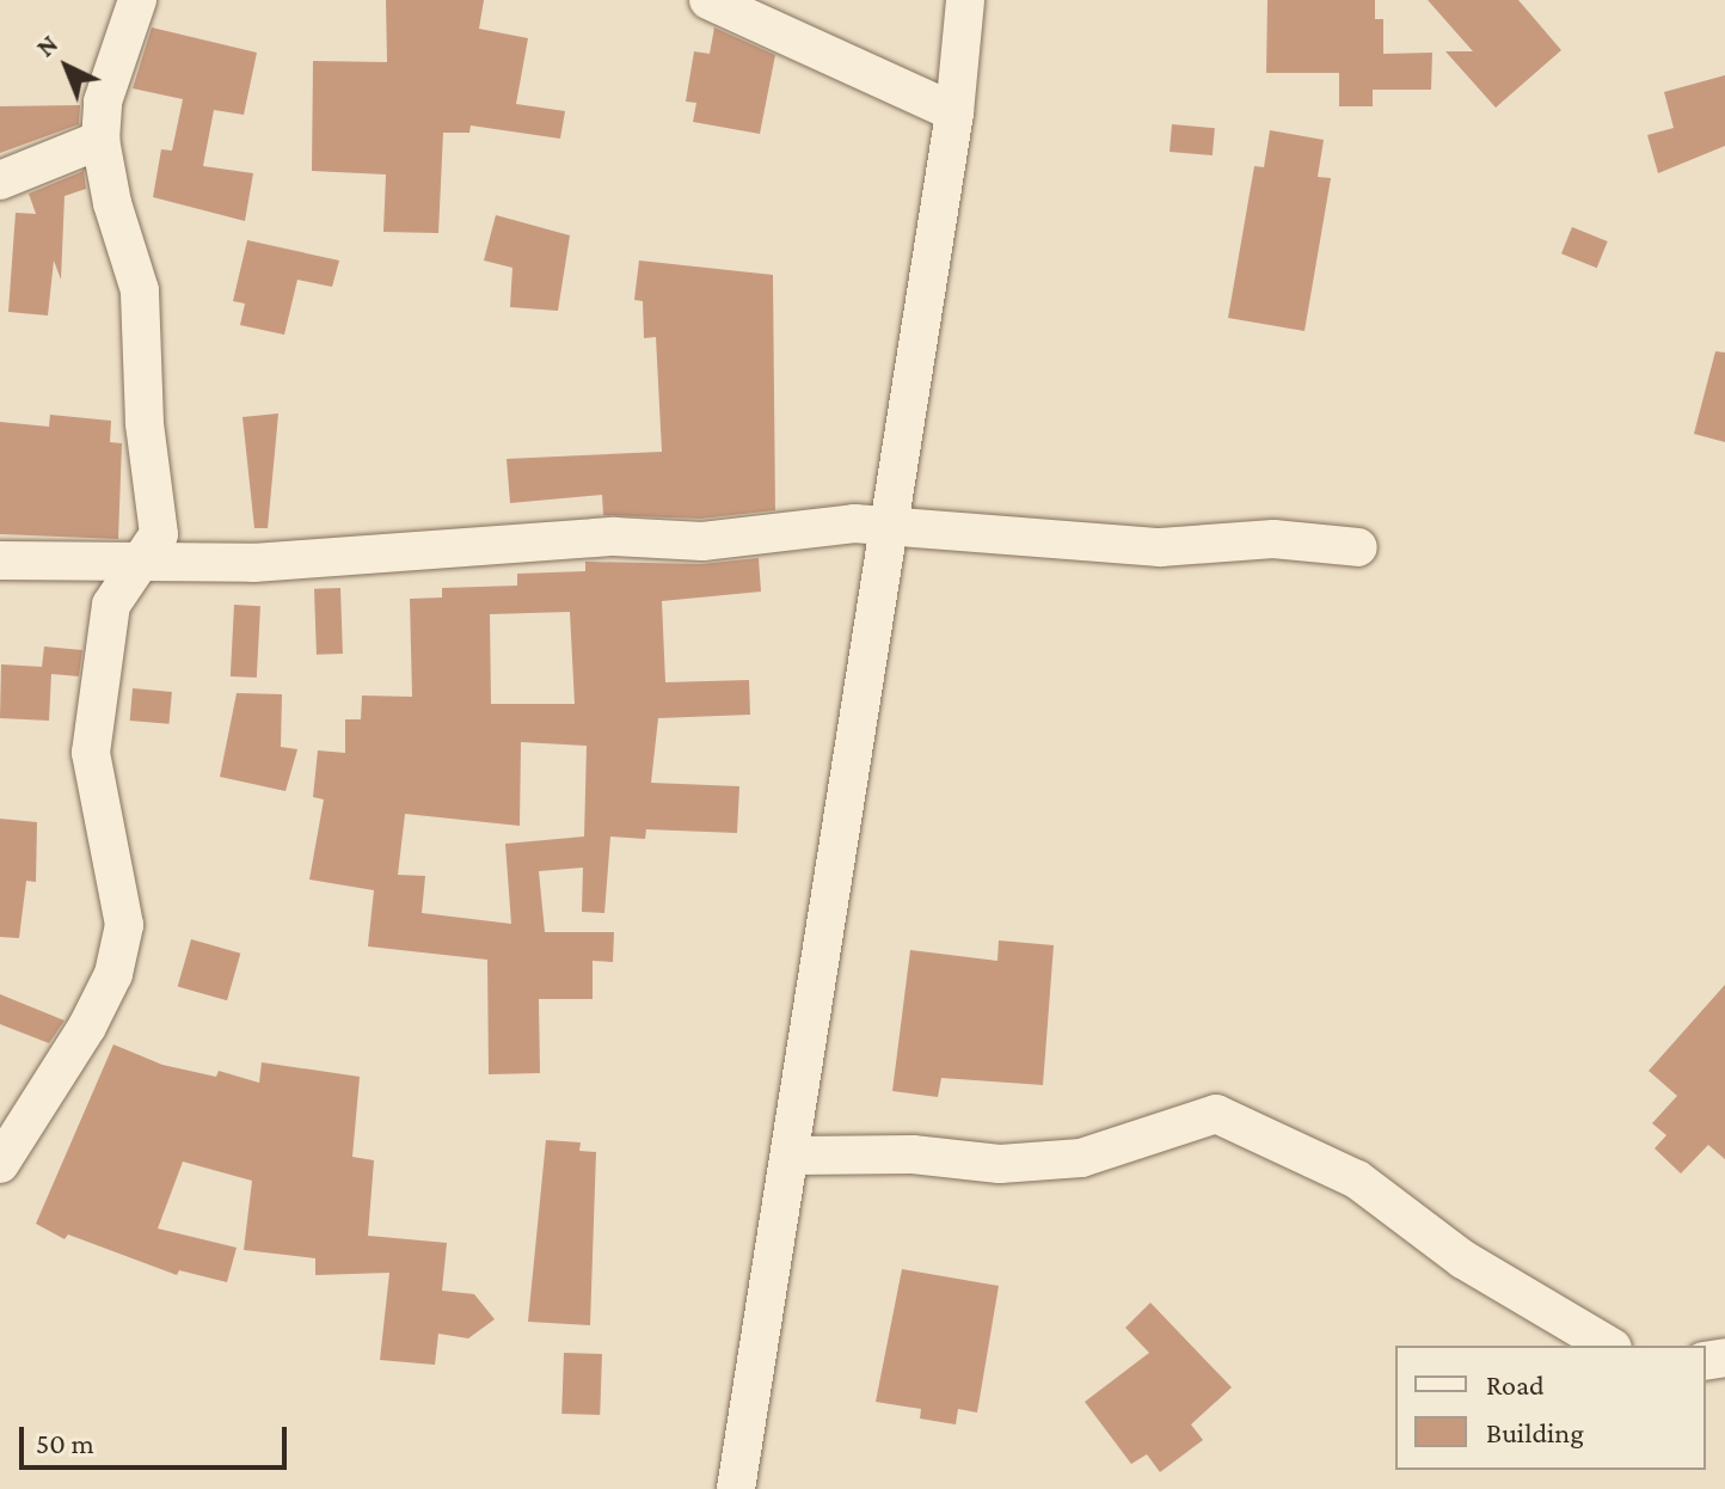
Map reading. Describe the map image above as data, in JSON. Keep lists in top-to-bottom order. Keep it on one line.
{"legend":["Road","Building"],"scale_bar":"50 m","north":"top left"}
